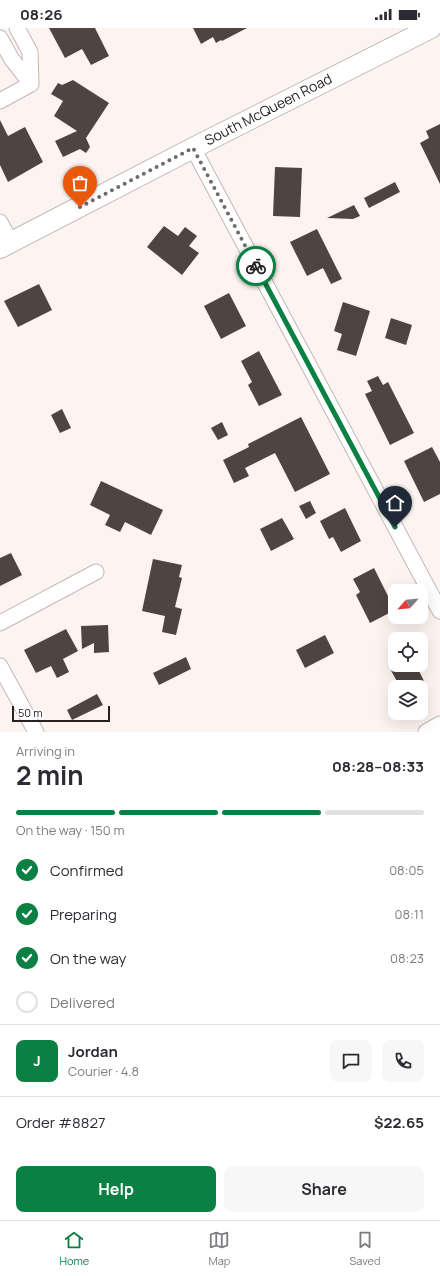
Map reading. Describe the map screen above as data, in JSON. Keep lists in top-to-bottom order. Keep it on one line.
{"streets":{"main road":["South McQueen Road"]},"scale_bar":"50 m","north":"bottom left","page":{"status":"08:26","scale":"50 m","heading":["2 min","Arriving in","08:28–08:33"],"panel":["Jordan","Courier · 4.8","Order #8827","$22.65"],"bar":"On the way · 150 m","list":[["Confirmed","08:05"],["Preparing","08:11"],["On the way","08:23"],"Delivered"],"round":"J","buttons":["Help","Share"],"tabs":["Home","Map","Saved"]}}
